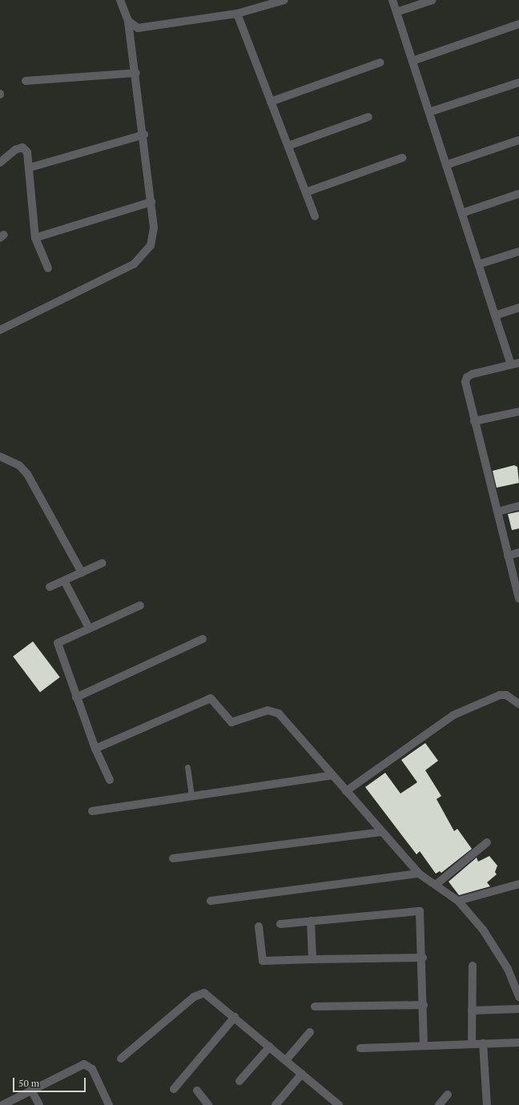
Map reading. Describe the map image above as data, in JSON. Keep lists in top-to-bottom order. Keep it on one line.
{"scale_bar":"50 m"}
